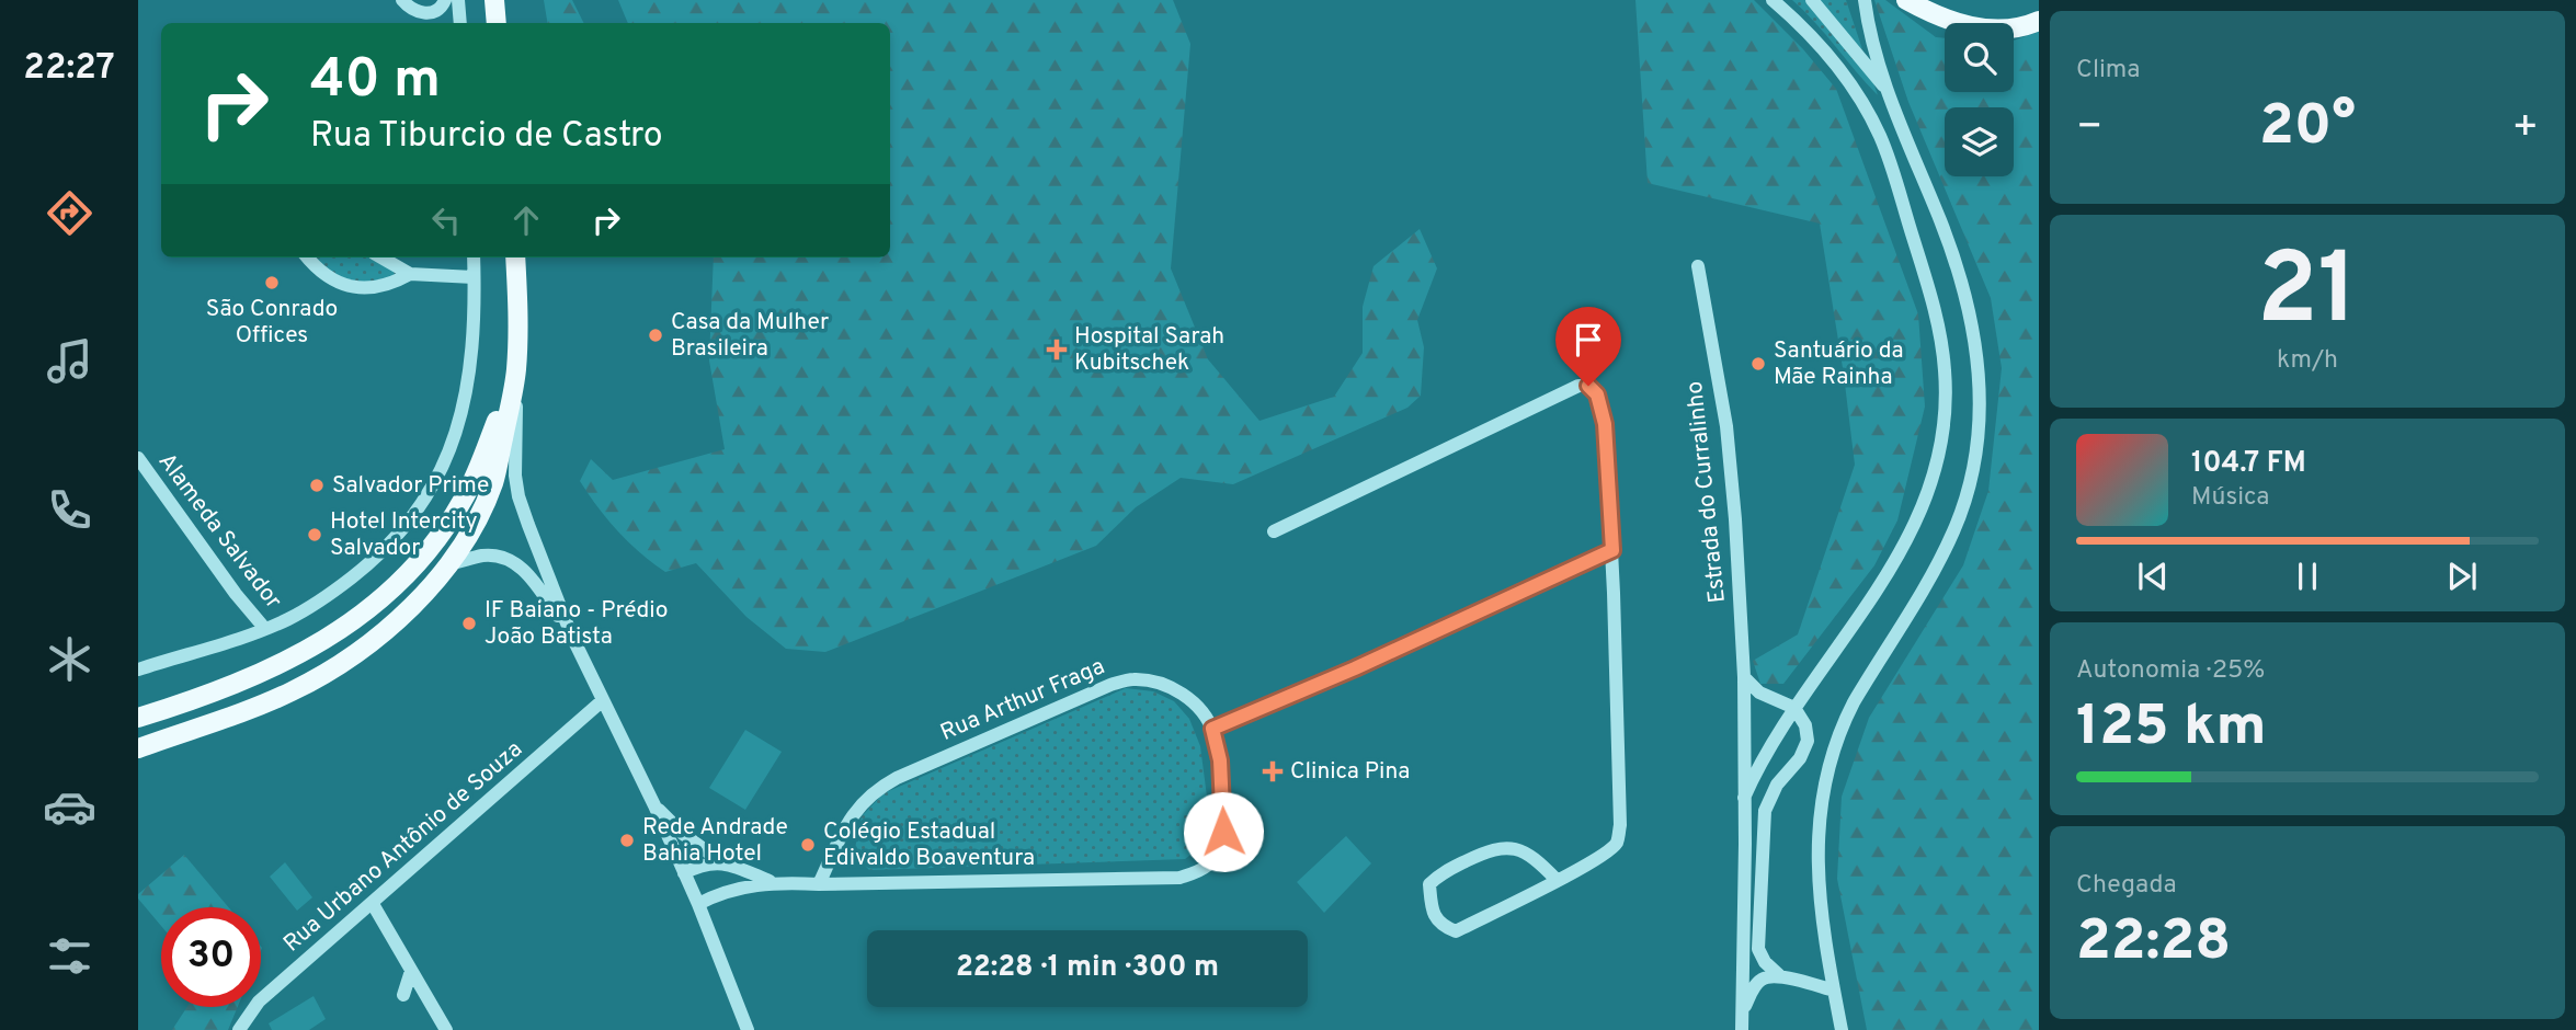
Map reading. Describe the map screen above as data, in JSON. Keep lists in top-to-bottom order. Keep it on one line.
{"streets":{"street":["Estrada do Curralinho","Alameda Salvador","Rua Arthur Fraga","Rua Urbano Antônio de Souza"]},"places":{"other":["São Conrado Offices","Casa da Mulher Brasileira","Santuário da Mãe Rainha","Salvador Prime","Hotel Intercity Salvador","IF Baiano - Prédio João Batista","Rede Andrade Bahia Hotel","Colégio Estadual Edivaldo Boaventura"],"health":["Hospital Sarah Kubitschek","Clinica Pina"]},"page":{"tabs":"22:27","tile":["Clima",["21","km/h"],["Autonomia · 25%","125 km"],["Chegada","22:28"]],"turn":["40 m","Rua Tiburcio de Castro"],"heat":["−","20°","+"],"song":["104.7 FM","Música"],"limit":"30","trip":"22:28 · 1 min · 300 m"}}
